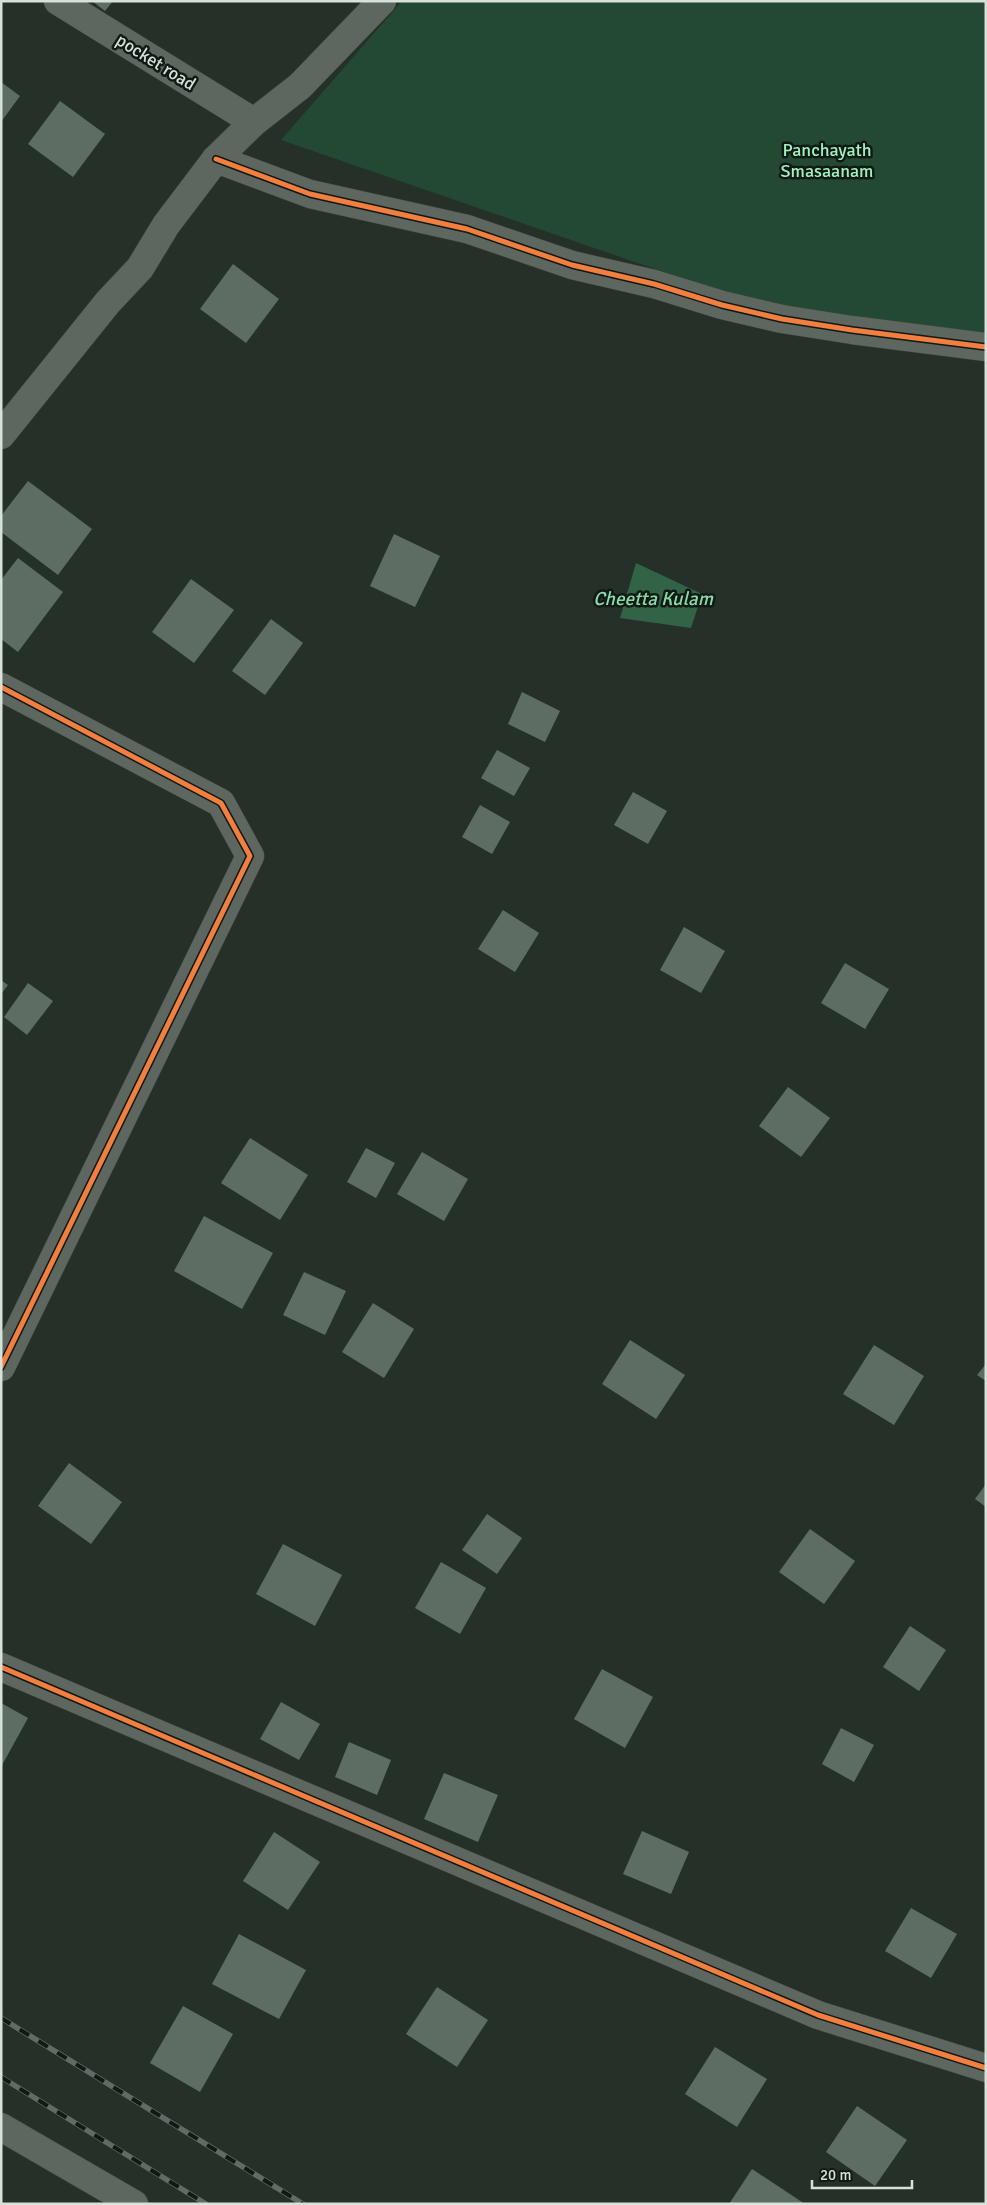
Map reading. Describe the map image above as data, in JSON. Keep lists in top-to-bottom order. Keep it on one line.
{"streets":{"street":["pocket road"]},"water":["Cheetta Kulam"],"parks":["Panchayath Smasaanam"],"scale_bar":"20 m"}
